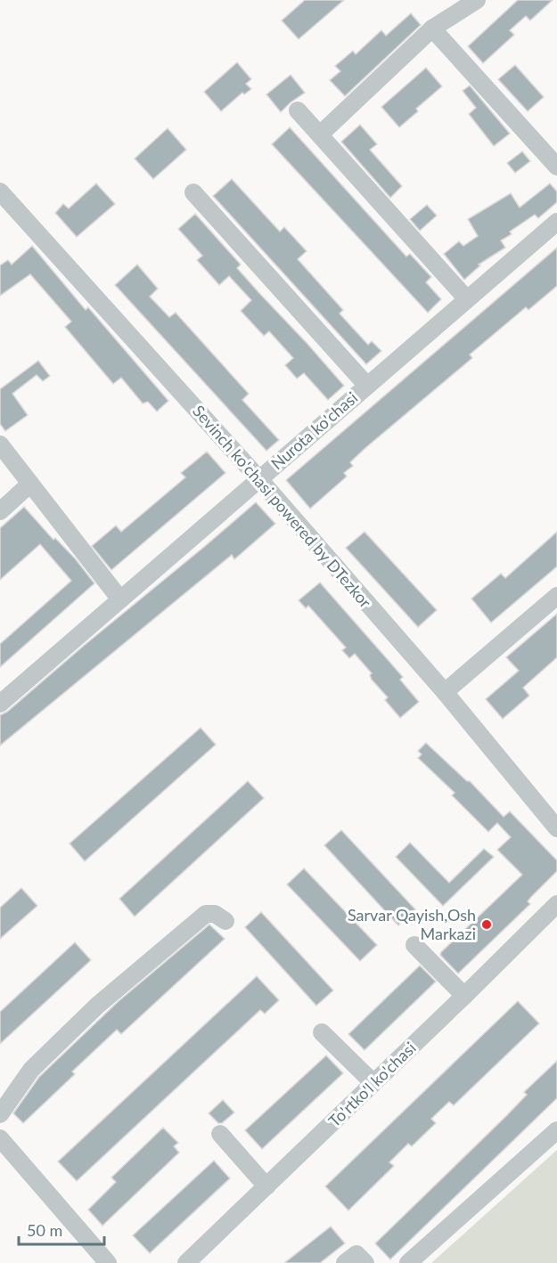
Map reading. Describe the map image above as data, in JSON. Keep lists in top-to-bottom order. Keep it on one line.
{"streets":{"street":["Nurota ko'chasi","Sevinch ko'chasi powered by DTezkor","To'rtko'l ko'chasi"]},"crossings":[["Nurota ko'chasi","Sevinch ko'chasi powered by DTezkor"]],"places":["Sarvar Qayish,Osh Markazi"],"scale_bar":"50 m"}
